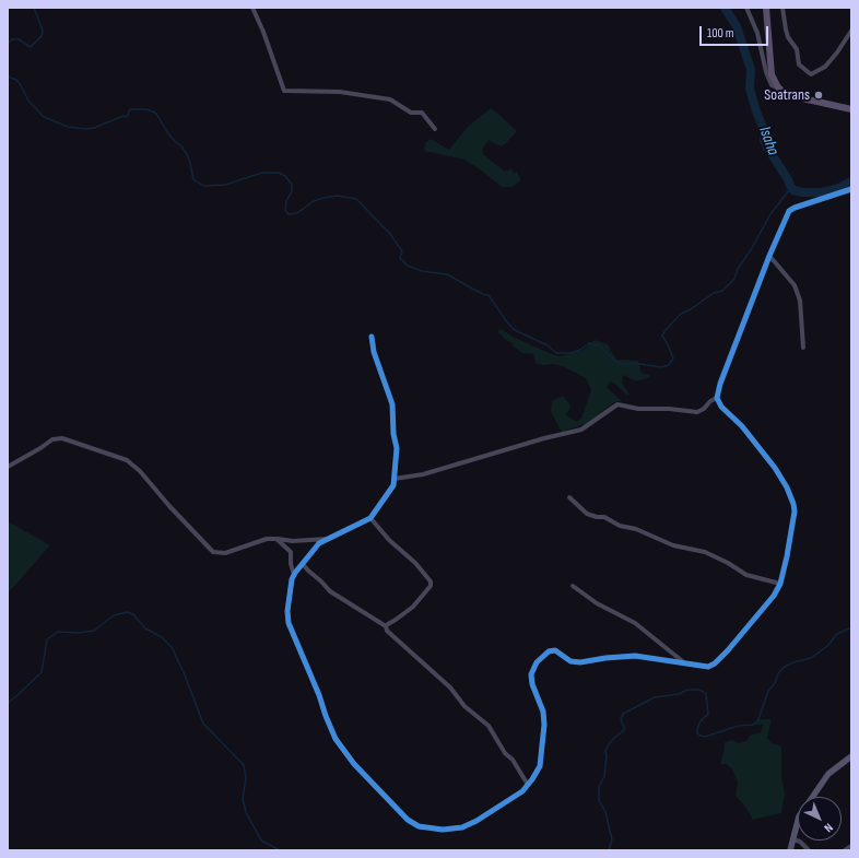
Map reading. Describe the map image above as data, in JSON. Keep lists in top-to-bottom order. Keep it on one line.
{"water":["Isaha"],"places":["Soatrans"],"scale_bar":"100 m","north":"bottom right"}
